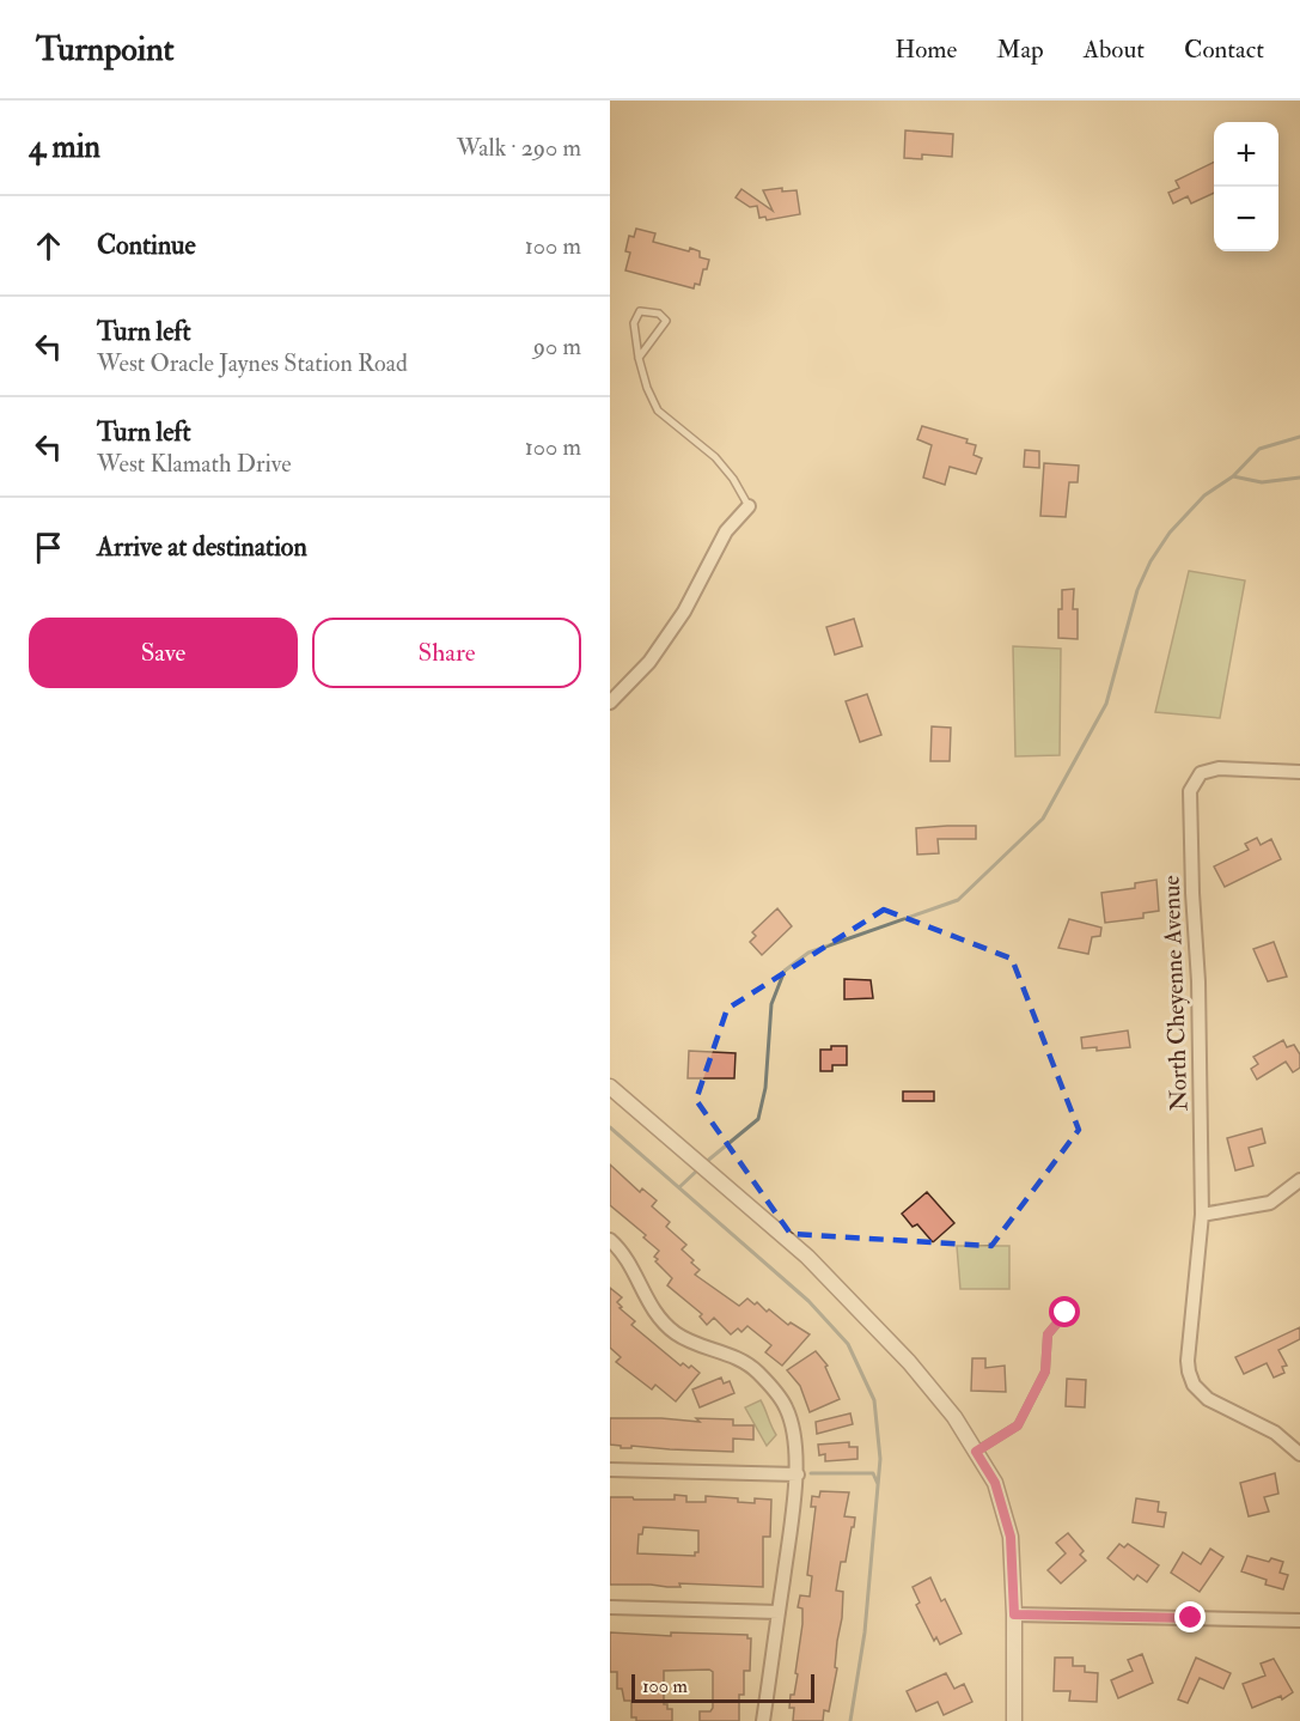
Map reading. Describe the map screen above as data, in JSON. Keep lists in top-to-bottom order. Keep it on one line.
{"streets":{"street":["North Cheyenne Avenue"]},"scale_bar":"100 m","page":{"header":"Turnpoint","nav":["Home","Map","About","Contact"],"heading":["4 min","Walk · 290 m"],"map_buttons":["+","−"],"list":[["Continue","100 m"],["Turn left","West Oracle Jaynes Station Road","90 m"],["Turn left","West Klamath Drive","100 m"],"Arrive at destination"],"buttons":["Save","Share"],"scale":"100 m"}}
